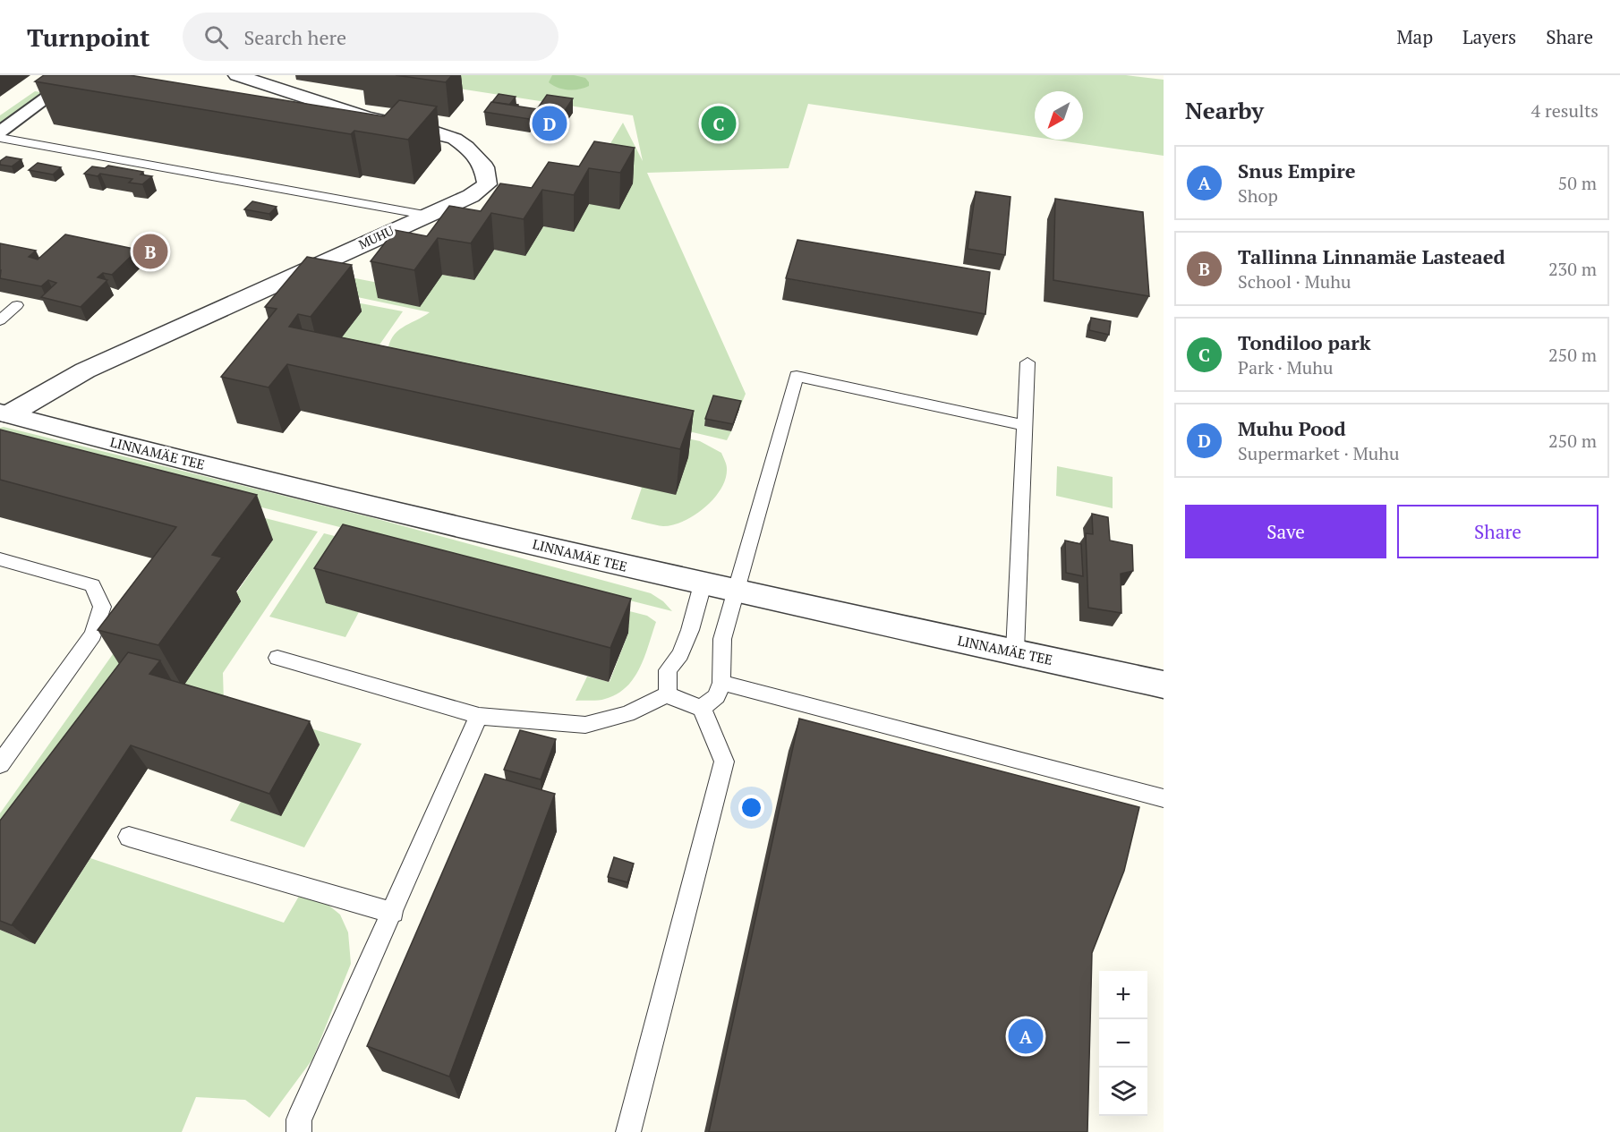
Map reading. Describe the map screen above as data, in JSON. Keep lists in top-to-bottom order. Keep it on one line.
{"streets":{"street":["MUHU","LINNAMÄE TEE"]},"crossings":[["MUHU","LINNAMÄE TEE"]],"north":"bottom left","page":{"header":"Turnpoint","search":"Search here","nav":["Map","Layers","Share"],"heading":["Nearby","4 results"],"pins":["C","D","B","A"],"list":[{"mark":"A","name":"Snus Empire","note":"Shop","value":"50 m"},{"mark":"B","name":"Tallinna Linnamäe Lasteaed","note":"School · Muhu","value":"230 m"},{"mark":"C","name":"Tondiloo park","note":"Park · Muhu","value":"250 m"},{"mark":"D","name":"Muhu Pood","note":"Supermarket · Muhu","value":"250 m"}],"buttons":["Save","Share"],"map_buttons":["+","−"]}}
